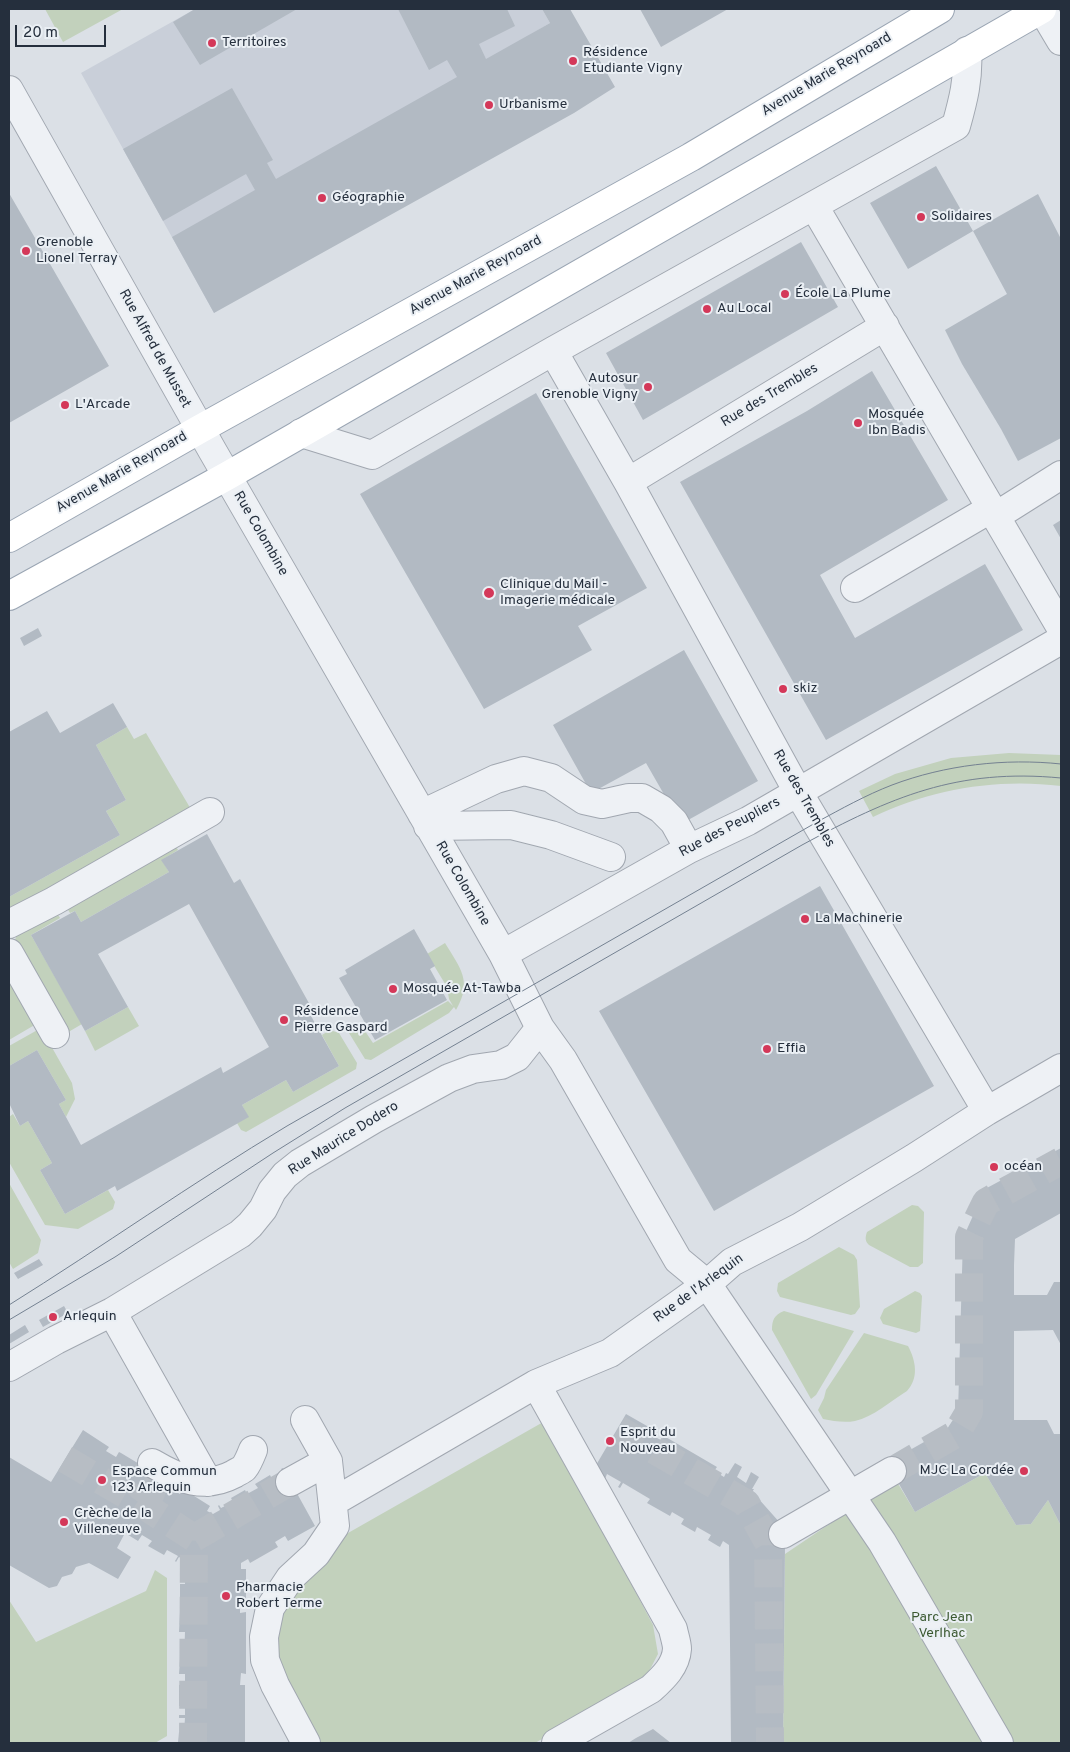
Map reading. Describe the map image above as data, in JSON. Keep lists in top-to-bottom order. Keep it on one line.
{"streets":{"main road":["Avenue Marie Reynoard"],"street":["Rue Alfred de Musset","Rue des Trembles","Rue Colombine","Rue des Peupliers","Rue Maurice Dodero","Rue de l'Arlequin"]},"crossings":[["Avenue Marie Reynoard","Rue Alfred de Musset"],["Rue Alfred de Musset","Rue Colombine"],["Rue des Trembles","Rue des Peupliers"],["Rue des Trembles","Rue de l'Arlequin"],["Rue Colombine","Rue des Peupliers"],["Rue Colombine","Rue Maurice Dodero"],["Rue Colombine","Rue de l'Arlequin"]],"parks":["Parc Jean Verlhac"],"places":["Territoires","Résidence Etudiante Vigny","Urbanisme","Géographie","Solidaires","Grenoble Lionel Terray","École La Plume","Au Local","Autosur Grenoble Vigny","L'Arcade","Mosquée Ibn Badis","Clinique du Mail - Imagerie médicale","skiz","La Machinerie","Mosquée At-Tawba","Résidence Pierre Gaspard","Effia","océan","Arlequin","Esprit du Nouveau","MJC La Cordée","Espace Commun 123 Arlequin","Crèche de la Villeneuve","Pharmacie Robert Terme"],"scale_bar":"20 m"}
